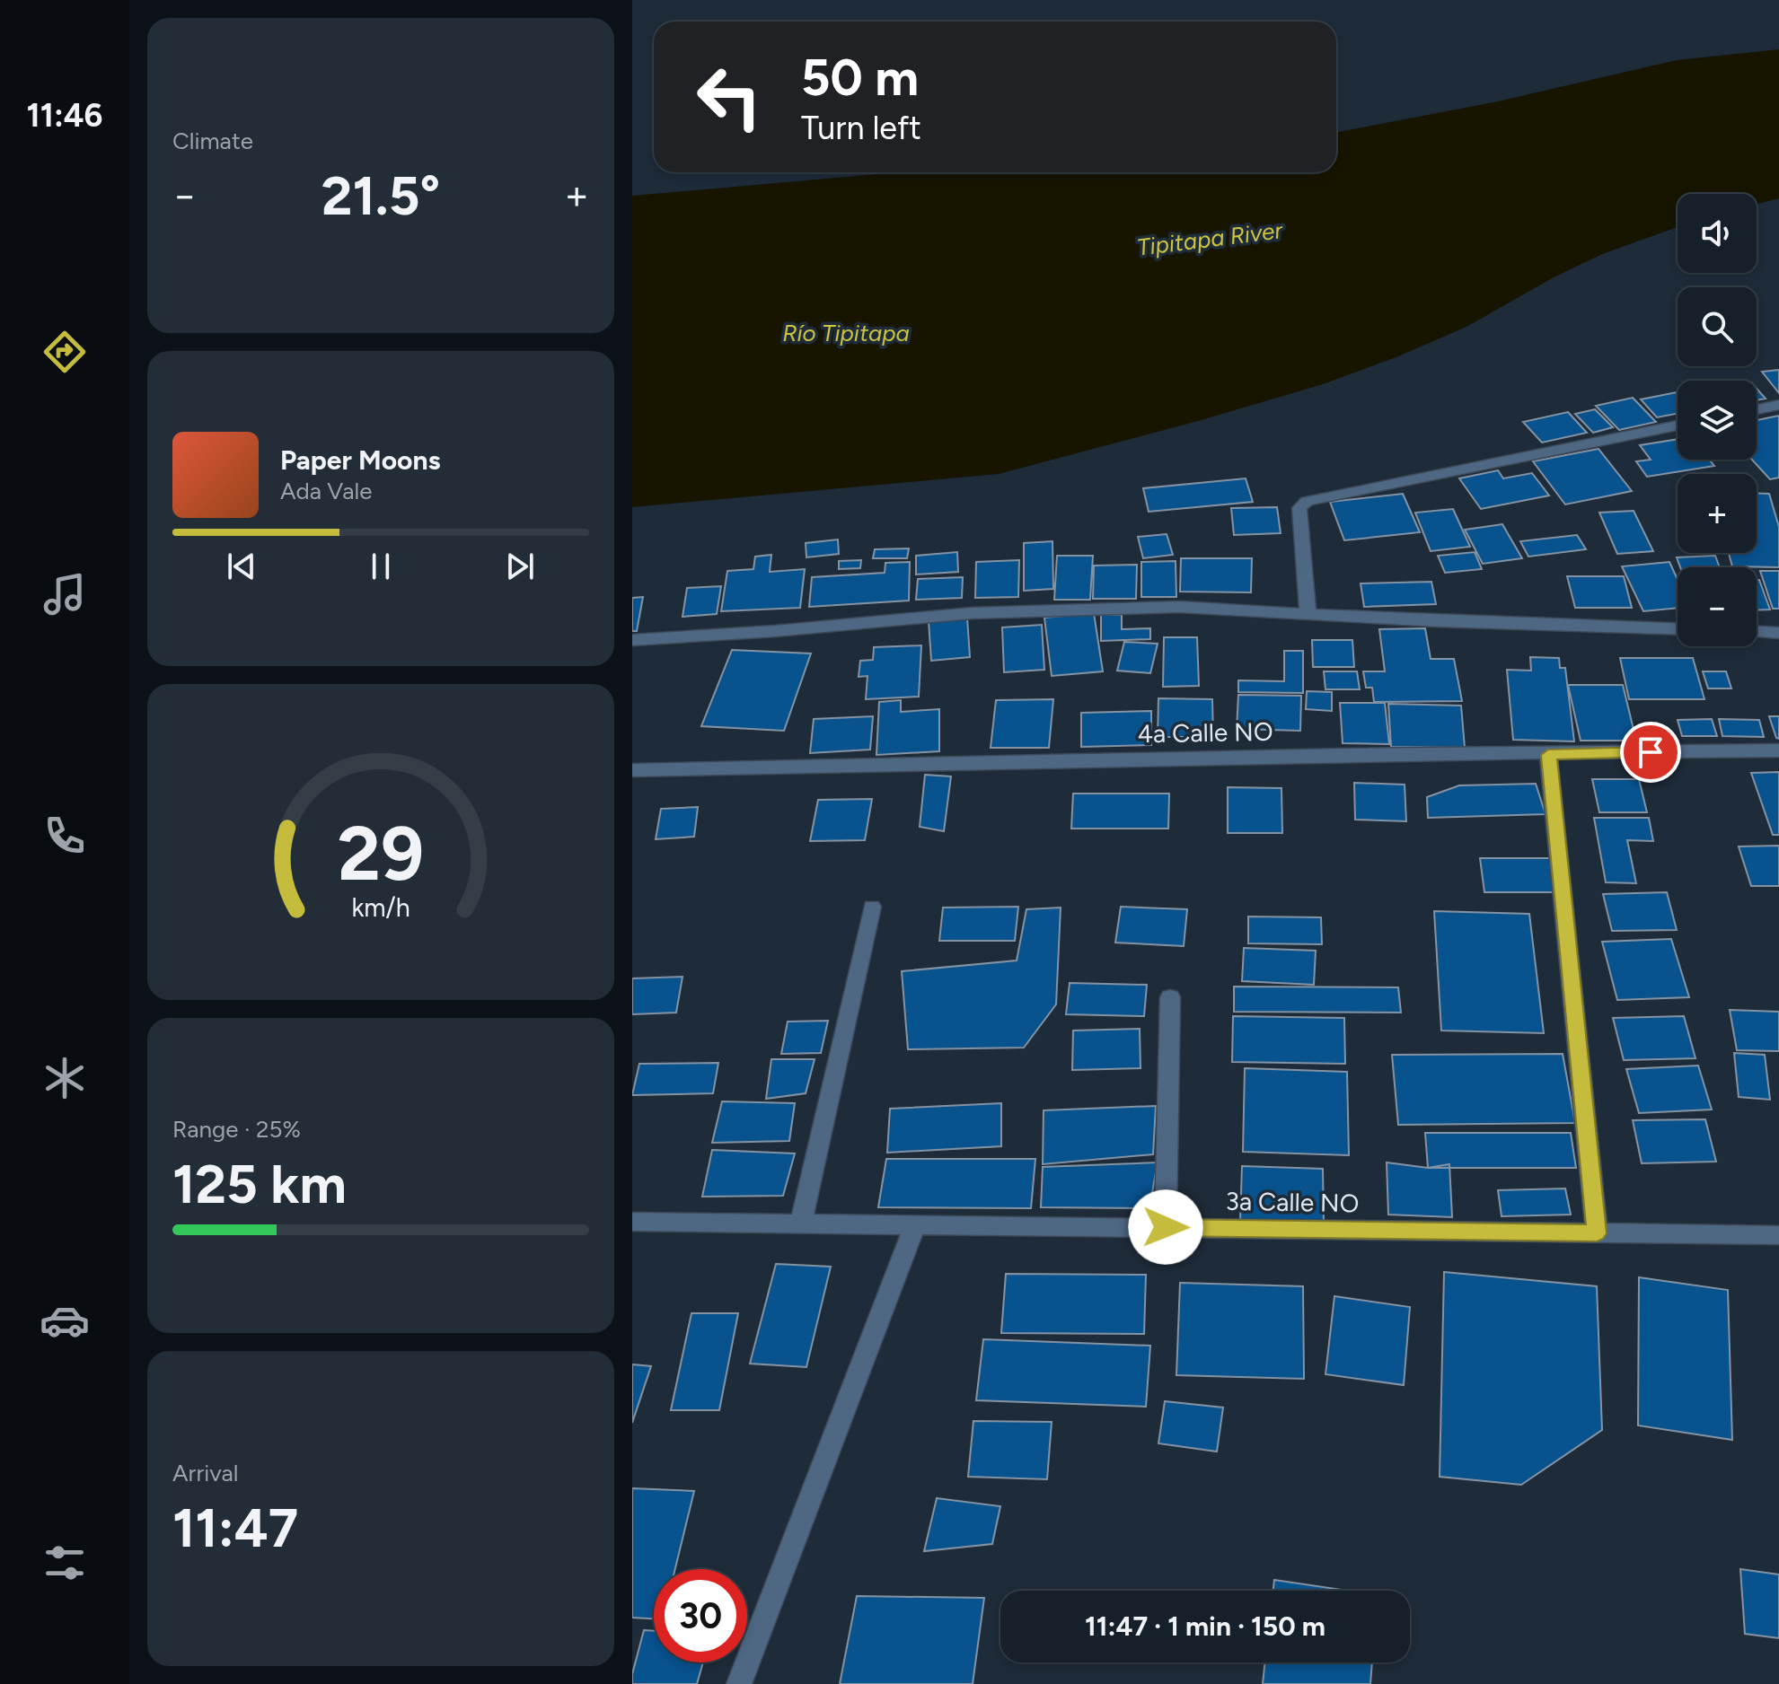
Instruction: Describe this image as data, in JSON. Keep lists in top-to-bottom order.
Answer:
{
  "streets": {
    "street": ["4a Calle NO", "3a Calle NO"]
  },
  "water": ["Tipitapa River", "Río Tipitapa"],
  "page": {
    "tabs": "11:46",
    "tile": [
      "Climate",
      ["Range · 25%", "125 km"],
      ["Arrival", "11:47"]
    ],
    "turn": ["50 m", "Turn left"],
    "heat": ["−", "21.5°", "+"],
    "map_buttons": ["+", "−"],
    "song": ["Paper Moons", "Ada Vale"],
    "limit": "30",
    "trip": "11:47 · 1 min · 150 m",
    "gauge": ["29", "km/h"]
  }
}
